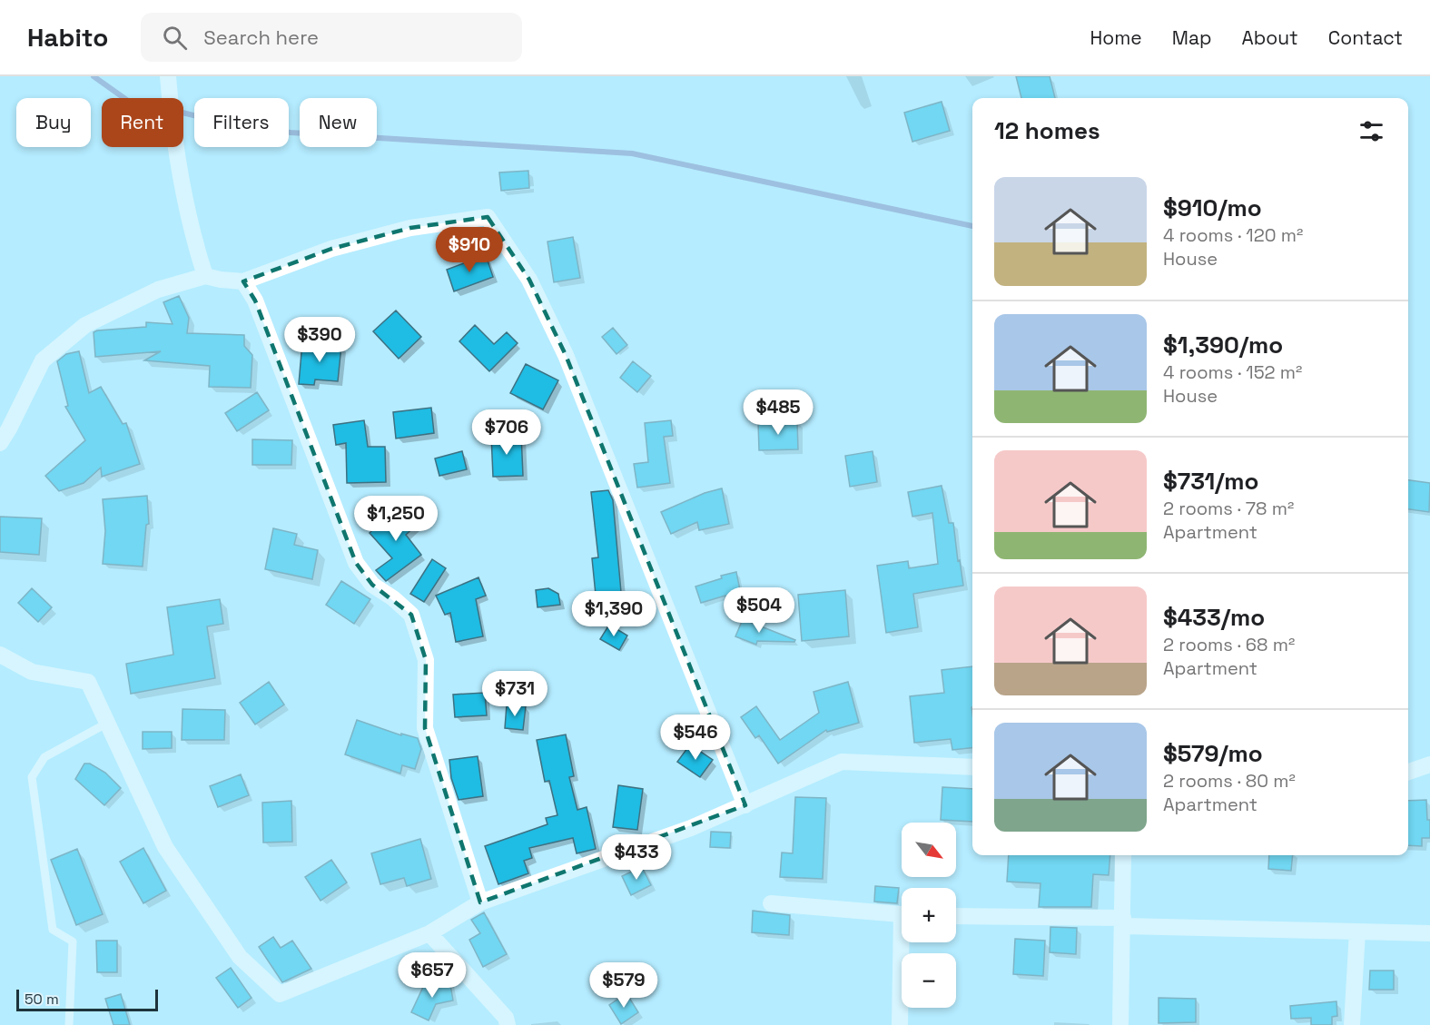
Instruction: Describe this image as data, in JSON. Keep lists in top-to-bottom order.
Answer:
{
  "scale_bar": "50 m",
  "north": "bottom right",
  "page": {
    "header": "Habito",
    "search": "Search here",
    "nav": [
      "Home",
      "Map",
      "About",
      "Contact"
    ],
    "chip": [
      "Buy",
      "Rent",
      "Filters",
      "New"
    ],
    "heading": "12 homes",
    "list": [
      {
        "name": "$910/mo",
        "note": "4 rooms · 120 m² · House"
      },
      {
        "name": "$1,390/mo",
        "note": "4 rooms · 152 m² · House"
      },
      {
        "name": "$731/mo",
        "note": "2 rooms · 78 m² · Apartment"
      },
      {
        "name": "$433/mo",
        "note": "2 rooms · 68 m² · Apartment"
      },
      {
        "name": "$579/mo",
        "note": "2 rooms · 80 m² · Apartment"
      }
    ],
    "price": [
      "$910",
      "$390",
      "$485",
      "$706",
      "$1,250",
      "$504",
      "$1,390",
      "$731",
      "$546",
      "$433",
      "$657",
      "$579"
    ],
    "map_buttons": ["+", "−"],
    "scale": "50 m"
  }
}
